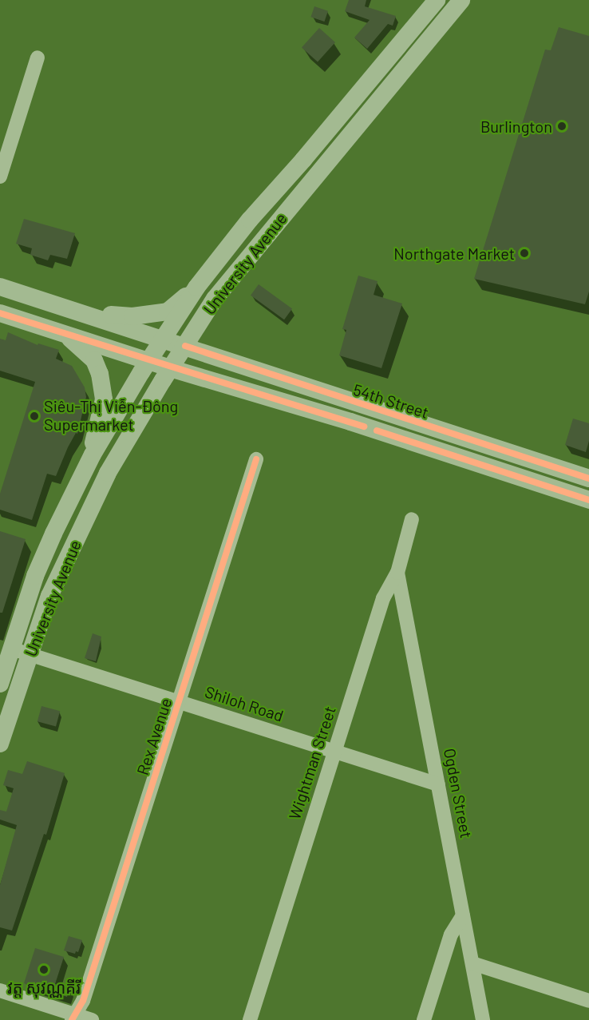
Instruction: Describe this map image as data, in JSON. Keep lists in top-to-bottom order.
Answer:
{
  "streets": {
    "main road": ["University Avenue", "54th Street"],
    "street": [
      "Shiloh Road",
      "Rex Avenue",
      "Wightman Street",
      "Ogden Street"
    ]
  },
  "crossings": [
    ["University Avenue", "54th Street"],
    ["University Avenue", "Shiloh Road"],
    ["Shiloh Road", "Rex Avenue"],
    ["Shiloh Road", "Wightman Street"],
    ["Shiloh Road", "Ogden Street"],
    ["Wightman Street", "Ogden Street"]
  ],
  "places": [
    "Burlington",
    "Northgate Market",
    "Siêu-Thị Viễn-Đông Supermarket",
    "វត្ត សុវណ្ណគីរី"
  ]
}
